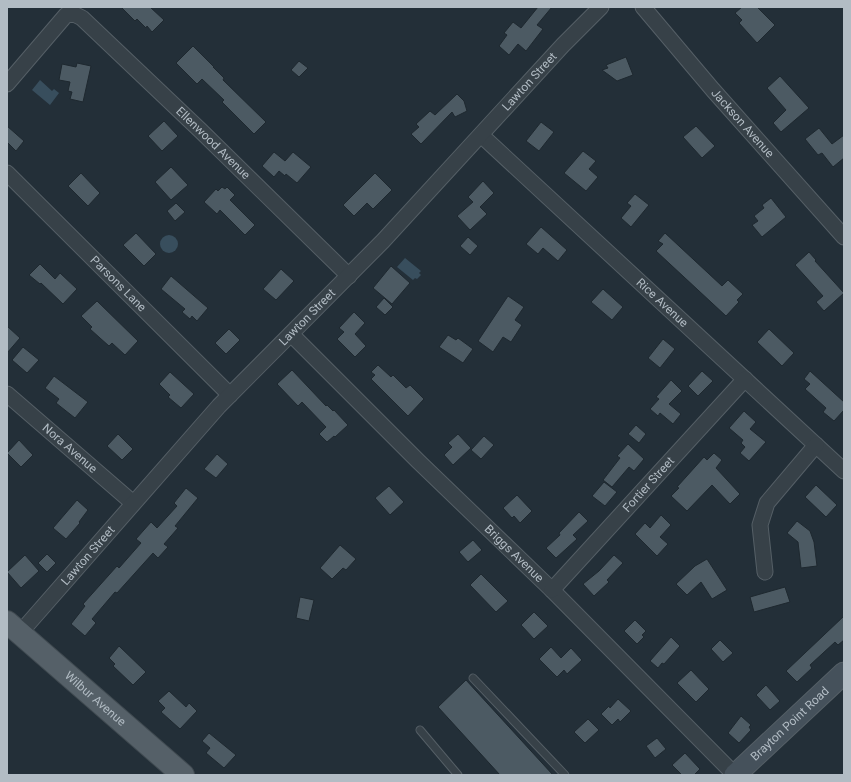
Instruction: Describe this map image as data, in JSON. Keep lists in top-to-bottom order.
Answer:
{
  "streets": {
    "main road": ["Wilbur Avenue"],
    "street": [
      "Lawton Street",
      "Jackson Avenue",
      "Ellenwood Avenue",
      "Parsons Lane",
      "Rice Avenue",
      "Nora Avenue",
      "Fortier Street",
      "Briggs Avenue",
      "Brayton Point Road"
    ]
  },
  "crossings": [
    ["Lawton Street", "Ellenwood Avenue"],
    ["Lawton Street", "Parsons Lane"],
    ["Lawton Street", "Rice Avenue"],
    ["Lawton Street", "Nora Avenue"],
    ["Lawton Street", "Briggs Avenue"],
    ["Lawton Street", "Wilbur Avenue"],
    ["Rice Avenue", "Fortier Street"],
    ["Fortier Street", "Briggs Avenue"],
    ["Briggs Avenue", "Brayton Point Road"]
  ]
}
